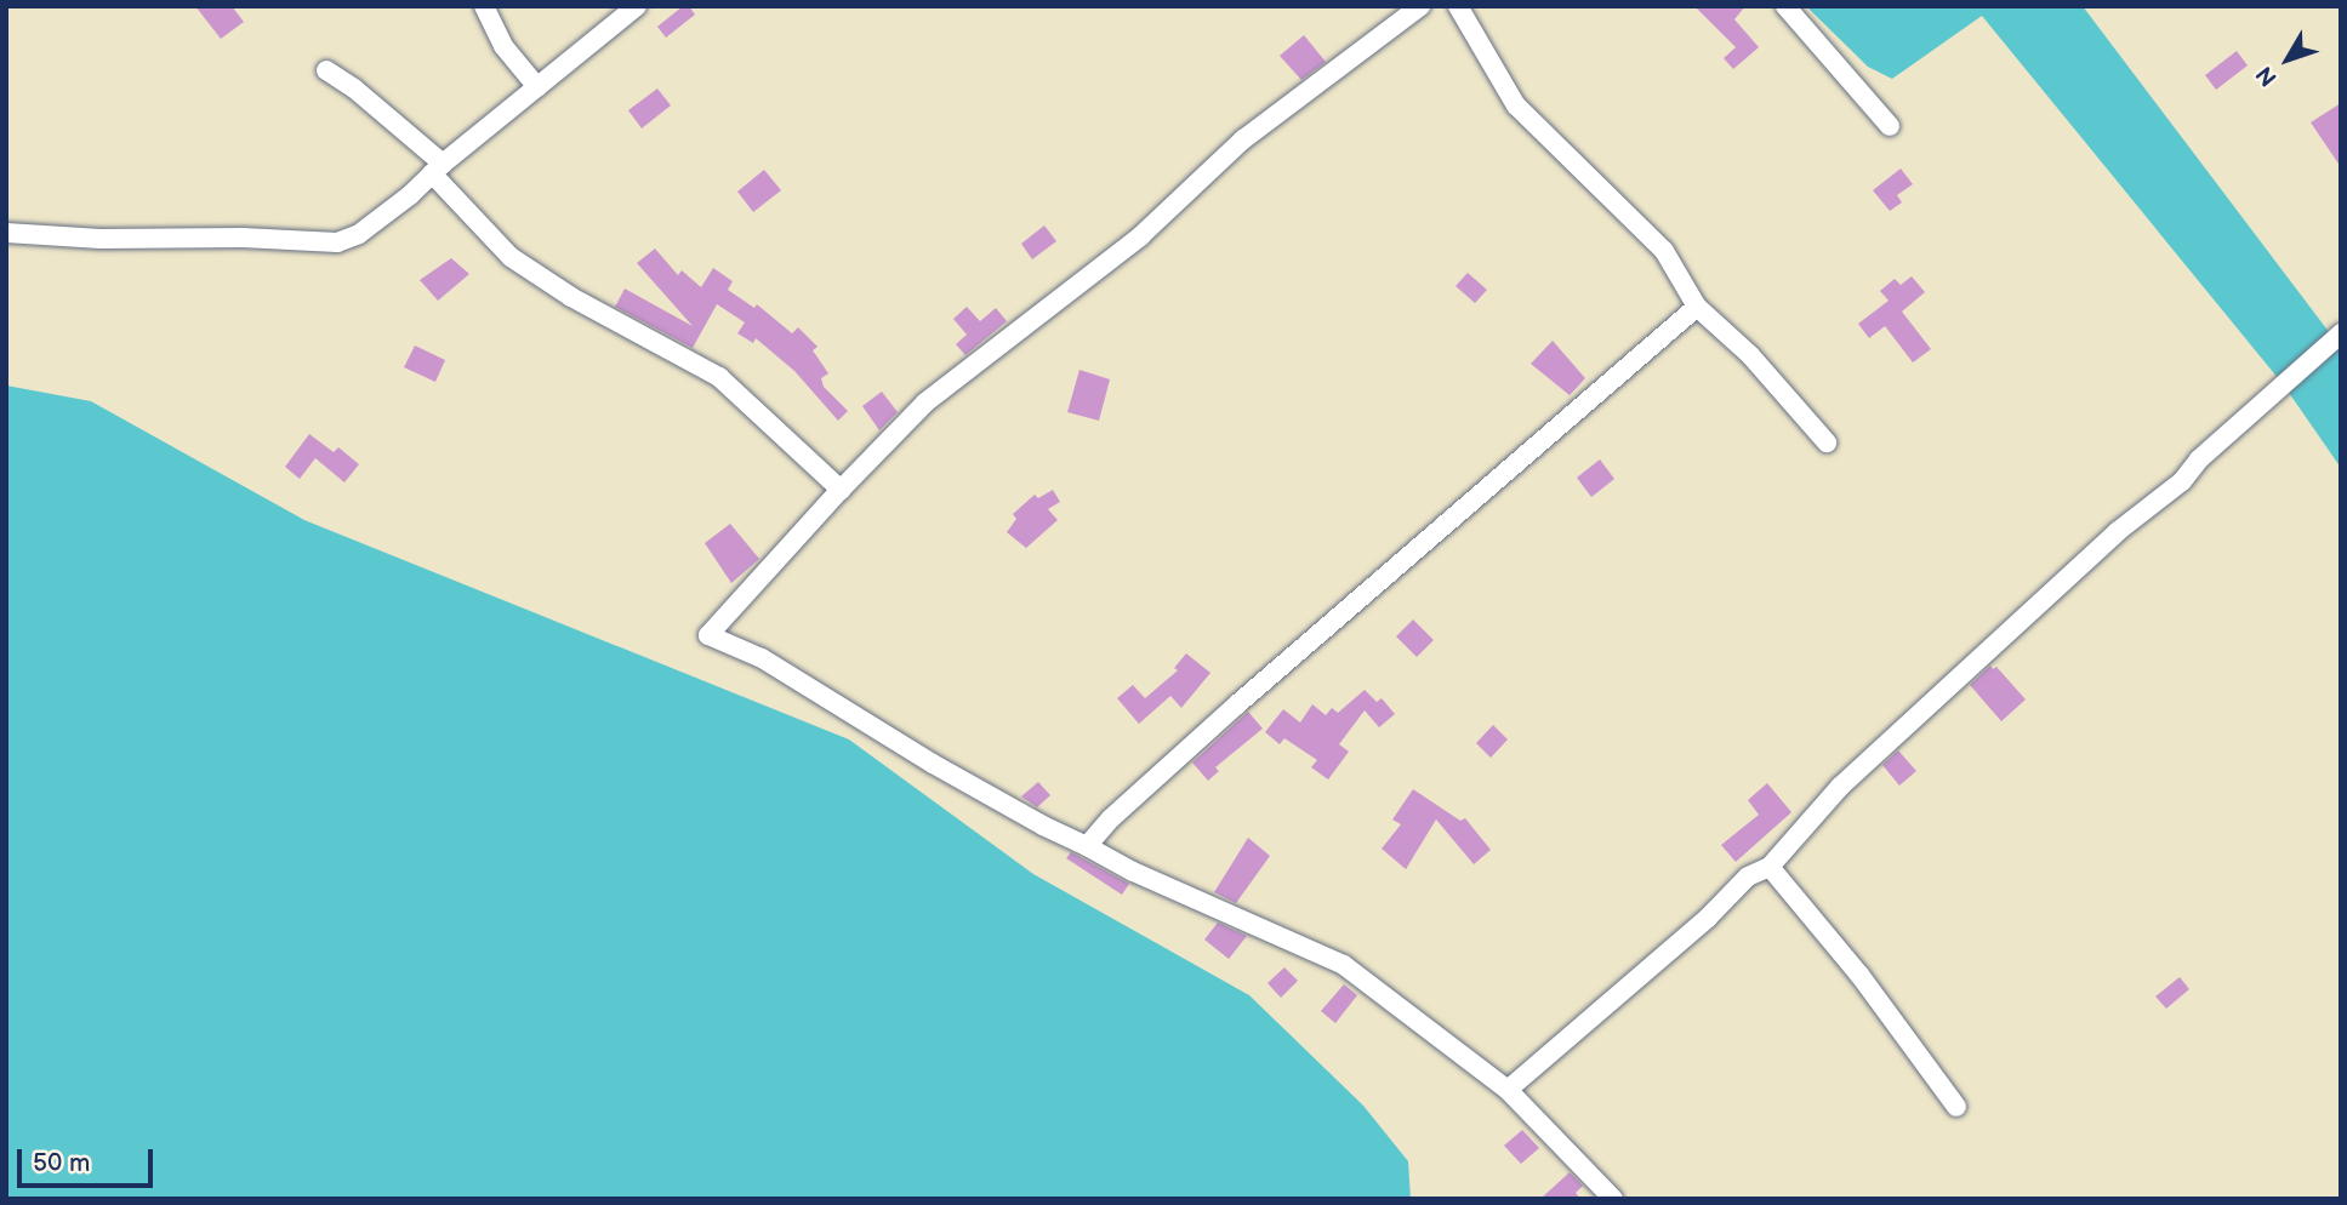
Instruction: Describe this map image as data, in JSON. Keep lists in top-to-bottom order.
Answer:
{
  "scale_bar": "50 m",
  "north": "bottom left"
}
